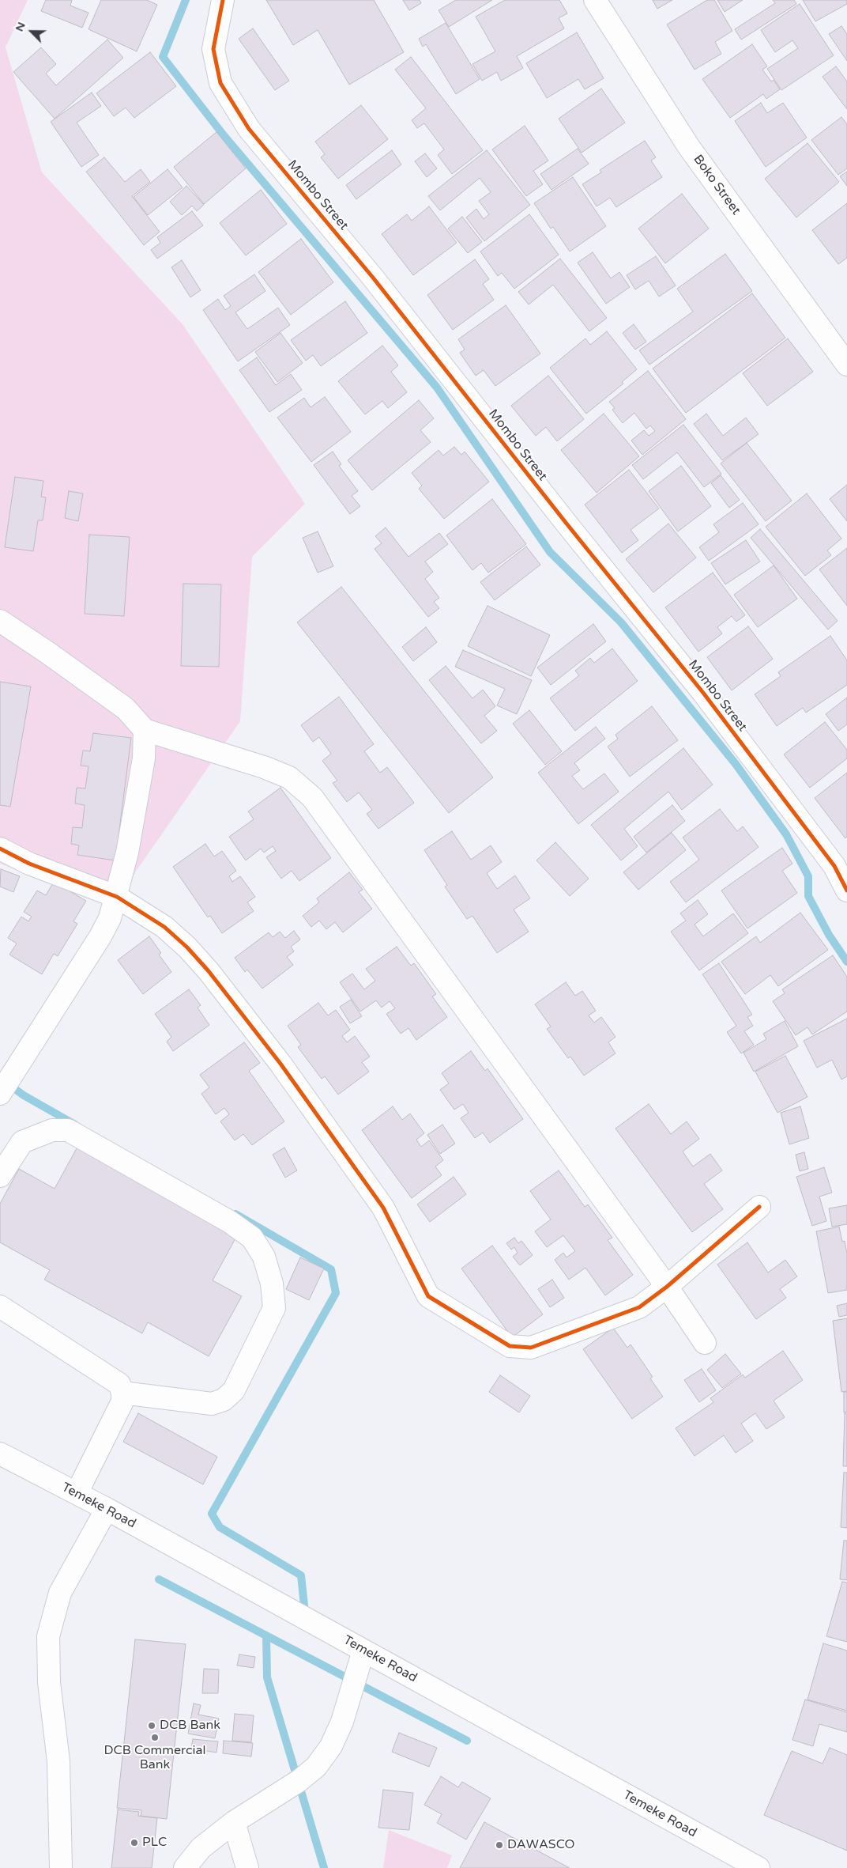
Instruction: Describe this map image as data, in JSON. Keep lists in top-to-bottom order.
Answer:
{
  "streets": {
    "street": ["Boko Street", "Mombo Street", "Temeke Road"]
  },
  "places": [
    "DCB Bank",
    "DCB Commercial Bank",
    "PLC",
    "DAWASCO"
  ],
  "north": "top left"
}
